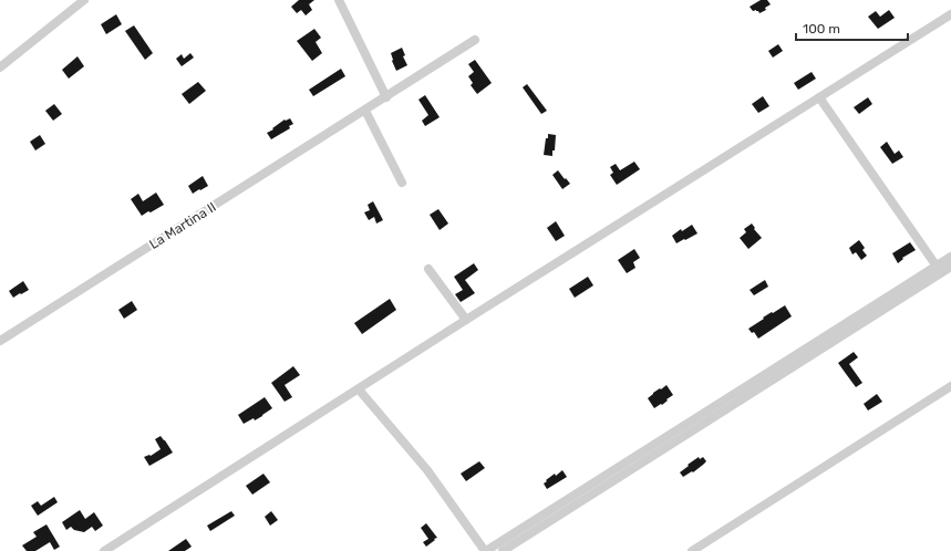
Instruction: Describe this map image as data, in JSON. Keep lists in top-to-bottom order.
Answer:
{
  "streets": {
    "street": ["La Martina II"]
  },
  "scale_bar": "100 m"
}
